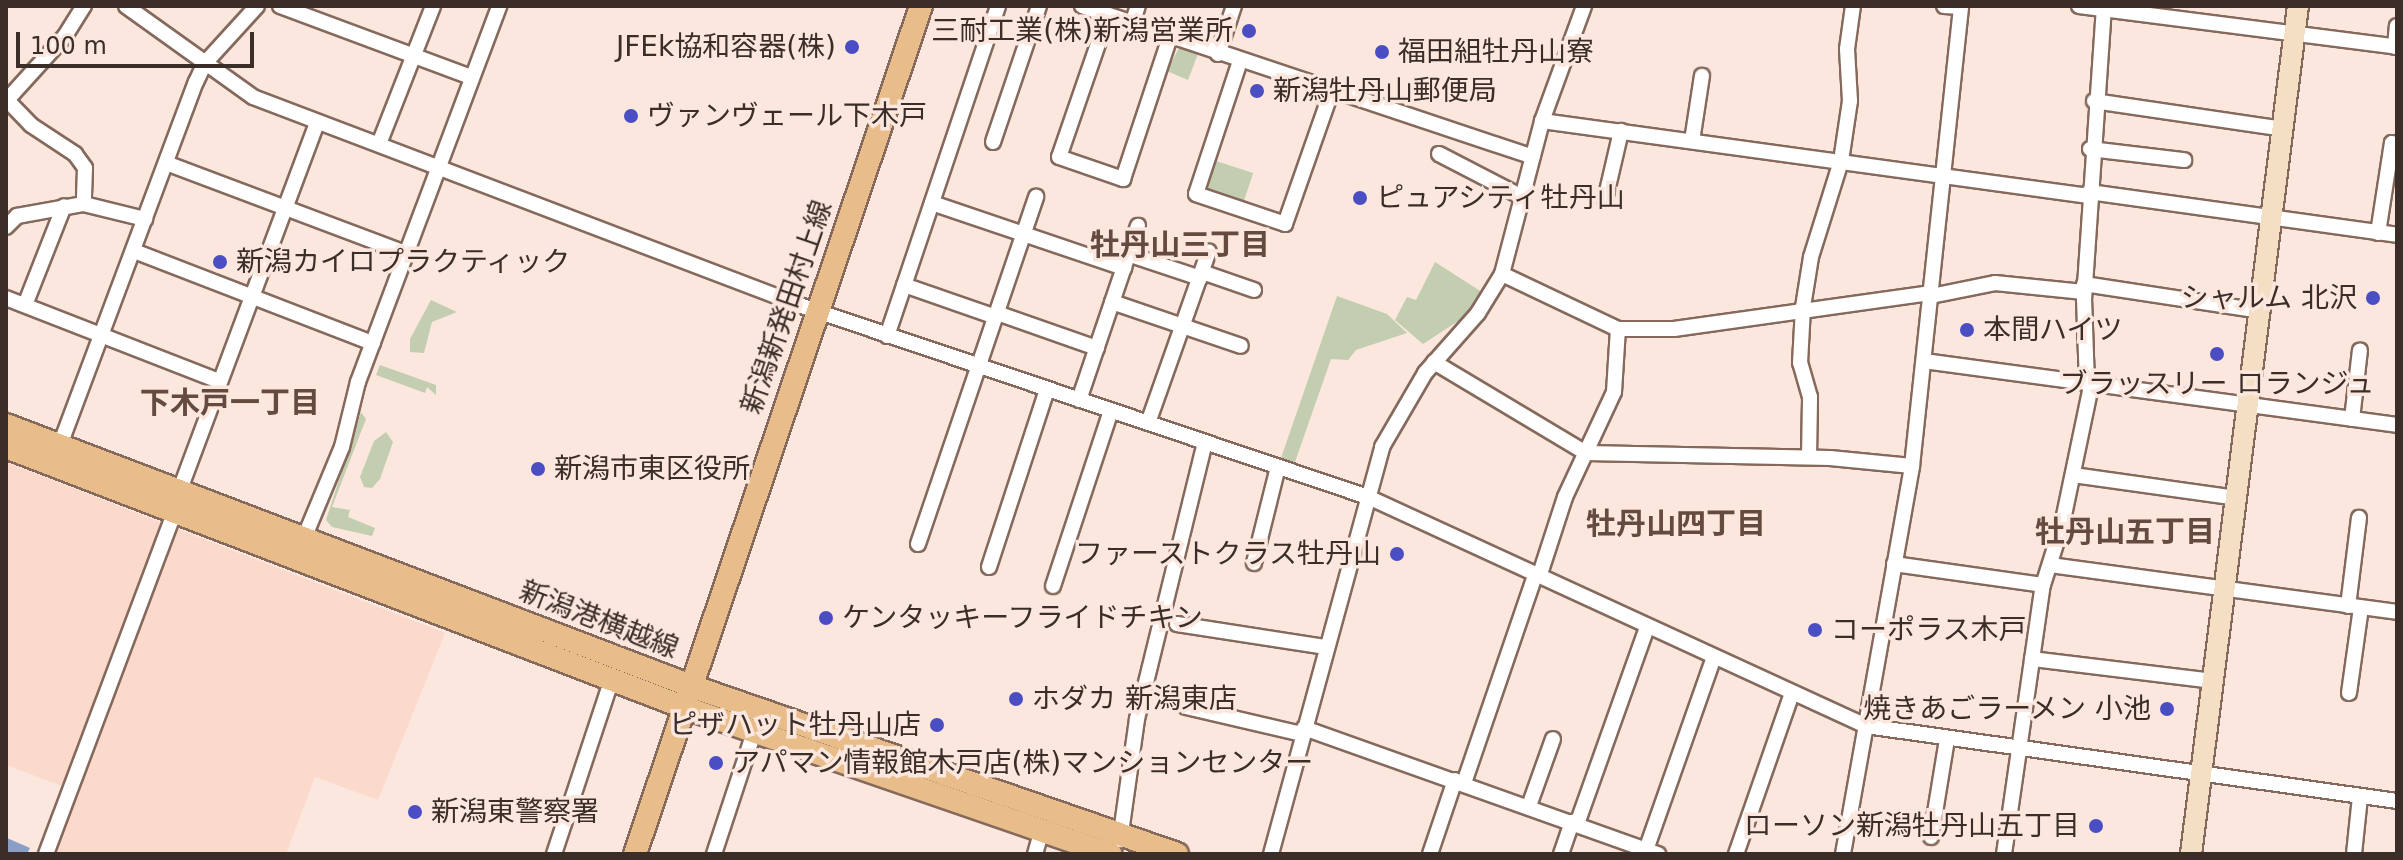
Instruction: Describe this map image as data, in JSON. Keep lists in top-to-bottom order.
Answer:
{
  "streets": {
    "main road": ["新潟新発田村上線", "新潟港横越線"]
  },
  "crossings": [
    ["新潟新発田村上線", "新潟港横越線"]
  ],
  "districts": [
    "牡丹山三丁目",
    "下木戸一丁目",
    "牡丹山四丁目",
    "牡丹山五丁目"
  ],
  "places": [
    "三耐工業(株)新潟営業所",
    "JFEk協和容器(株)",
    "福田組牡丹山寮",
    "新潟牡丹山郵便局",
    "ヴァンヴェール下木戸",
    "ピュアシティ牡丹山",
    "新潟カイロプラクティック",
    "シャルム 北沢",
    "本間ハイツ",
    "ブラッスリー ロランジュ",
    "新潟市東区役所",
    "ファーストクラス牡丹山",
    "ケンタッキーフライドチキン",
    "コーポラス木戸",
    "ホダカ 新潟東店",
    "焼きあごラーメン 小池",
    "ピザハット牡丹山店",
    "アパマン情報館木戸店(株)マンションセンター",
    "新潟東警察署",
    "ローソン新潟牡丹山五丁目"
  ],
  "scale_bar": "100 m"
}
